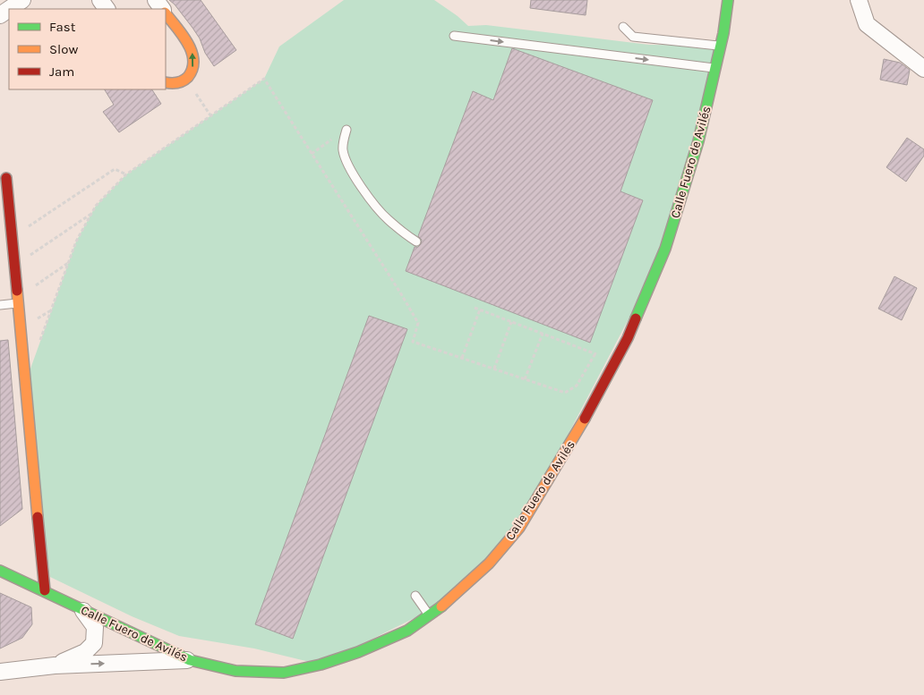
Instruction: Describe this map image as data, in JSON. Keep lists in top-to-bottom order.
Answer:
{
  "streets": {
    "street": ["Calle Fuero de Avilés"]
  },
  "legend": ["Fast", "Slow", "Jam"]
}
